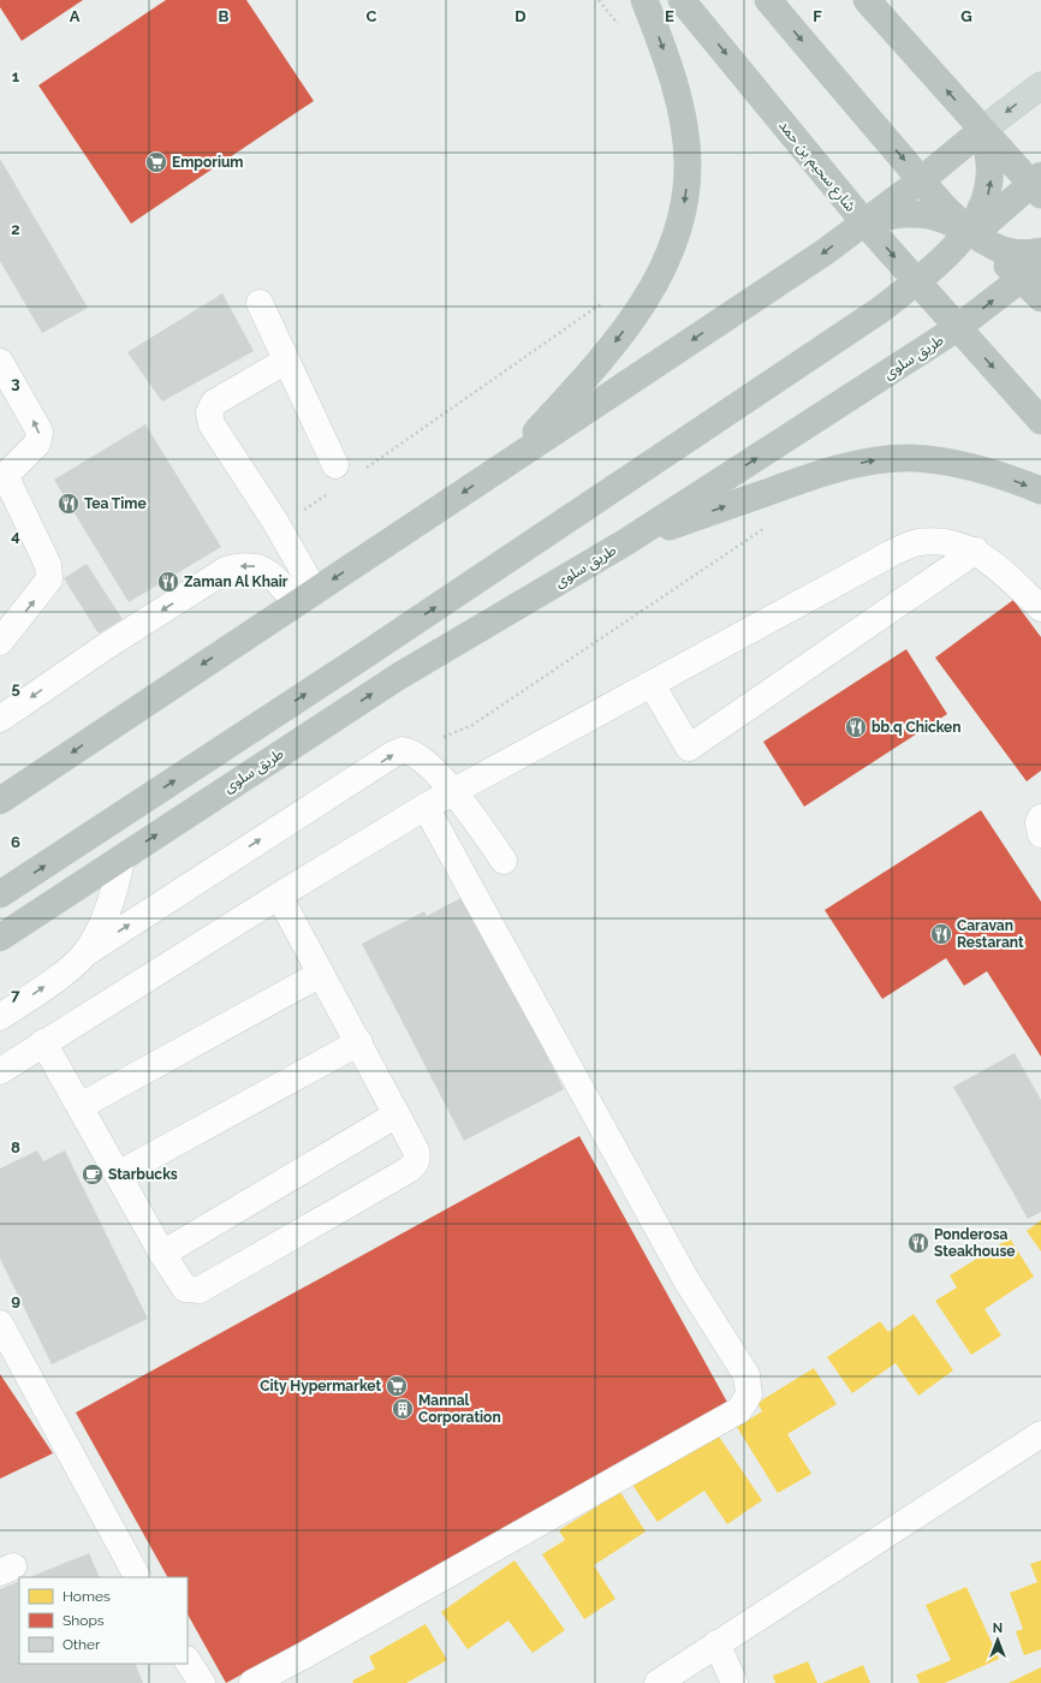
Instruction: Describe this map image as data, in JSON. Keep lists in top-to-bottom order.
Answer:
{
  "streets": {
    "highway": ["شارع سحيم بن حمد", "طريق سلوى"]
  },
  "crossings": [
    ["شارع سحيم بن حمد", "طريق سلوى"]
  ],
  "places": {
    "supermarket": ["Emporium", "City Hypermarket"],
    "restaurant": [
      "Tea Time",
      "Zaman Al Khair",
      "bb.q Chicken",
      "Caravan Restarant",
      "Ponderosa Steakhouse"
    ],
    "cafe": ["Starbucks"],
    "building": ["Mannal Corporation"]
  },
  "legend": ["Homes", "Shops", "Other"],
  "north": "top",
  "grid": {
    "columns": [
      "A",
      "B",
      "C",
      "D",
      "E",
      "F",
      "G"
    ],
    "rows": [
      "1",
      "2",
      "3",
      "4",
      "5",
      "6",
      "7",
      "8",
      "9"
    ]
  }
}
